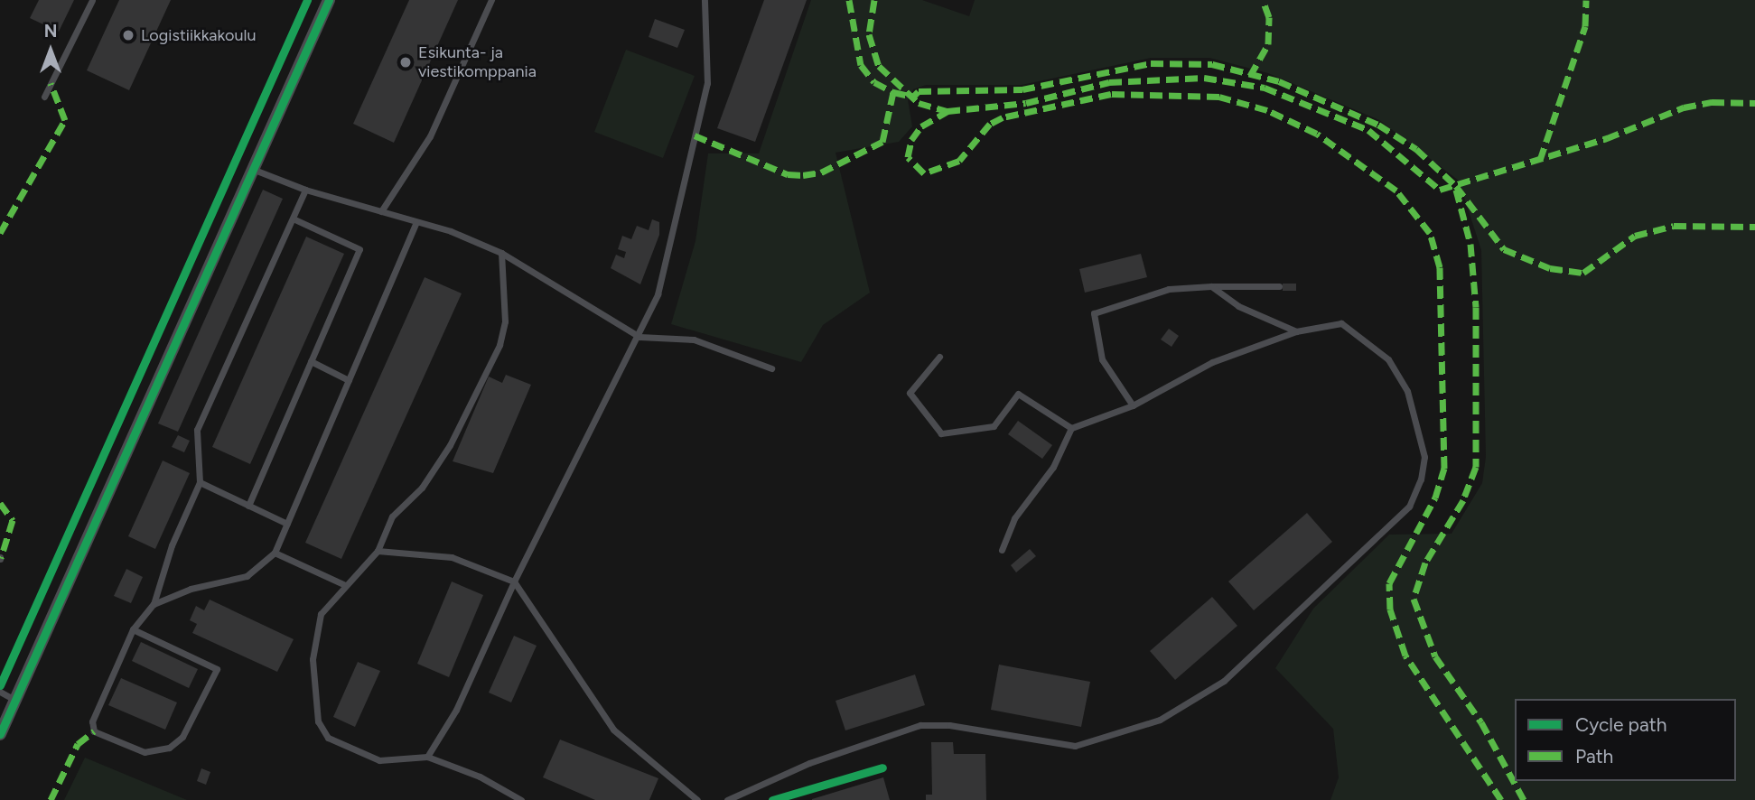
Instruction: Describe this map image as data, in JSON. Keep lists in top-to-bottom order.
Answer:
{
  "places": ["Logistiikkakoulu", "Esikunta- ja viestikomppania"],
  "legend": ["Cycle path", "Path"],
  "north": "top"
}
